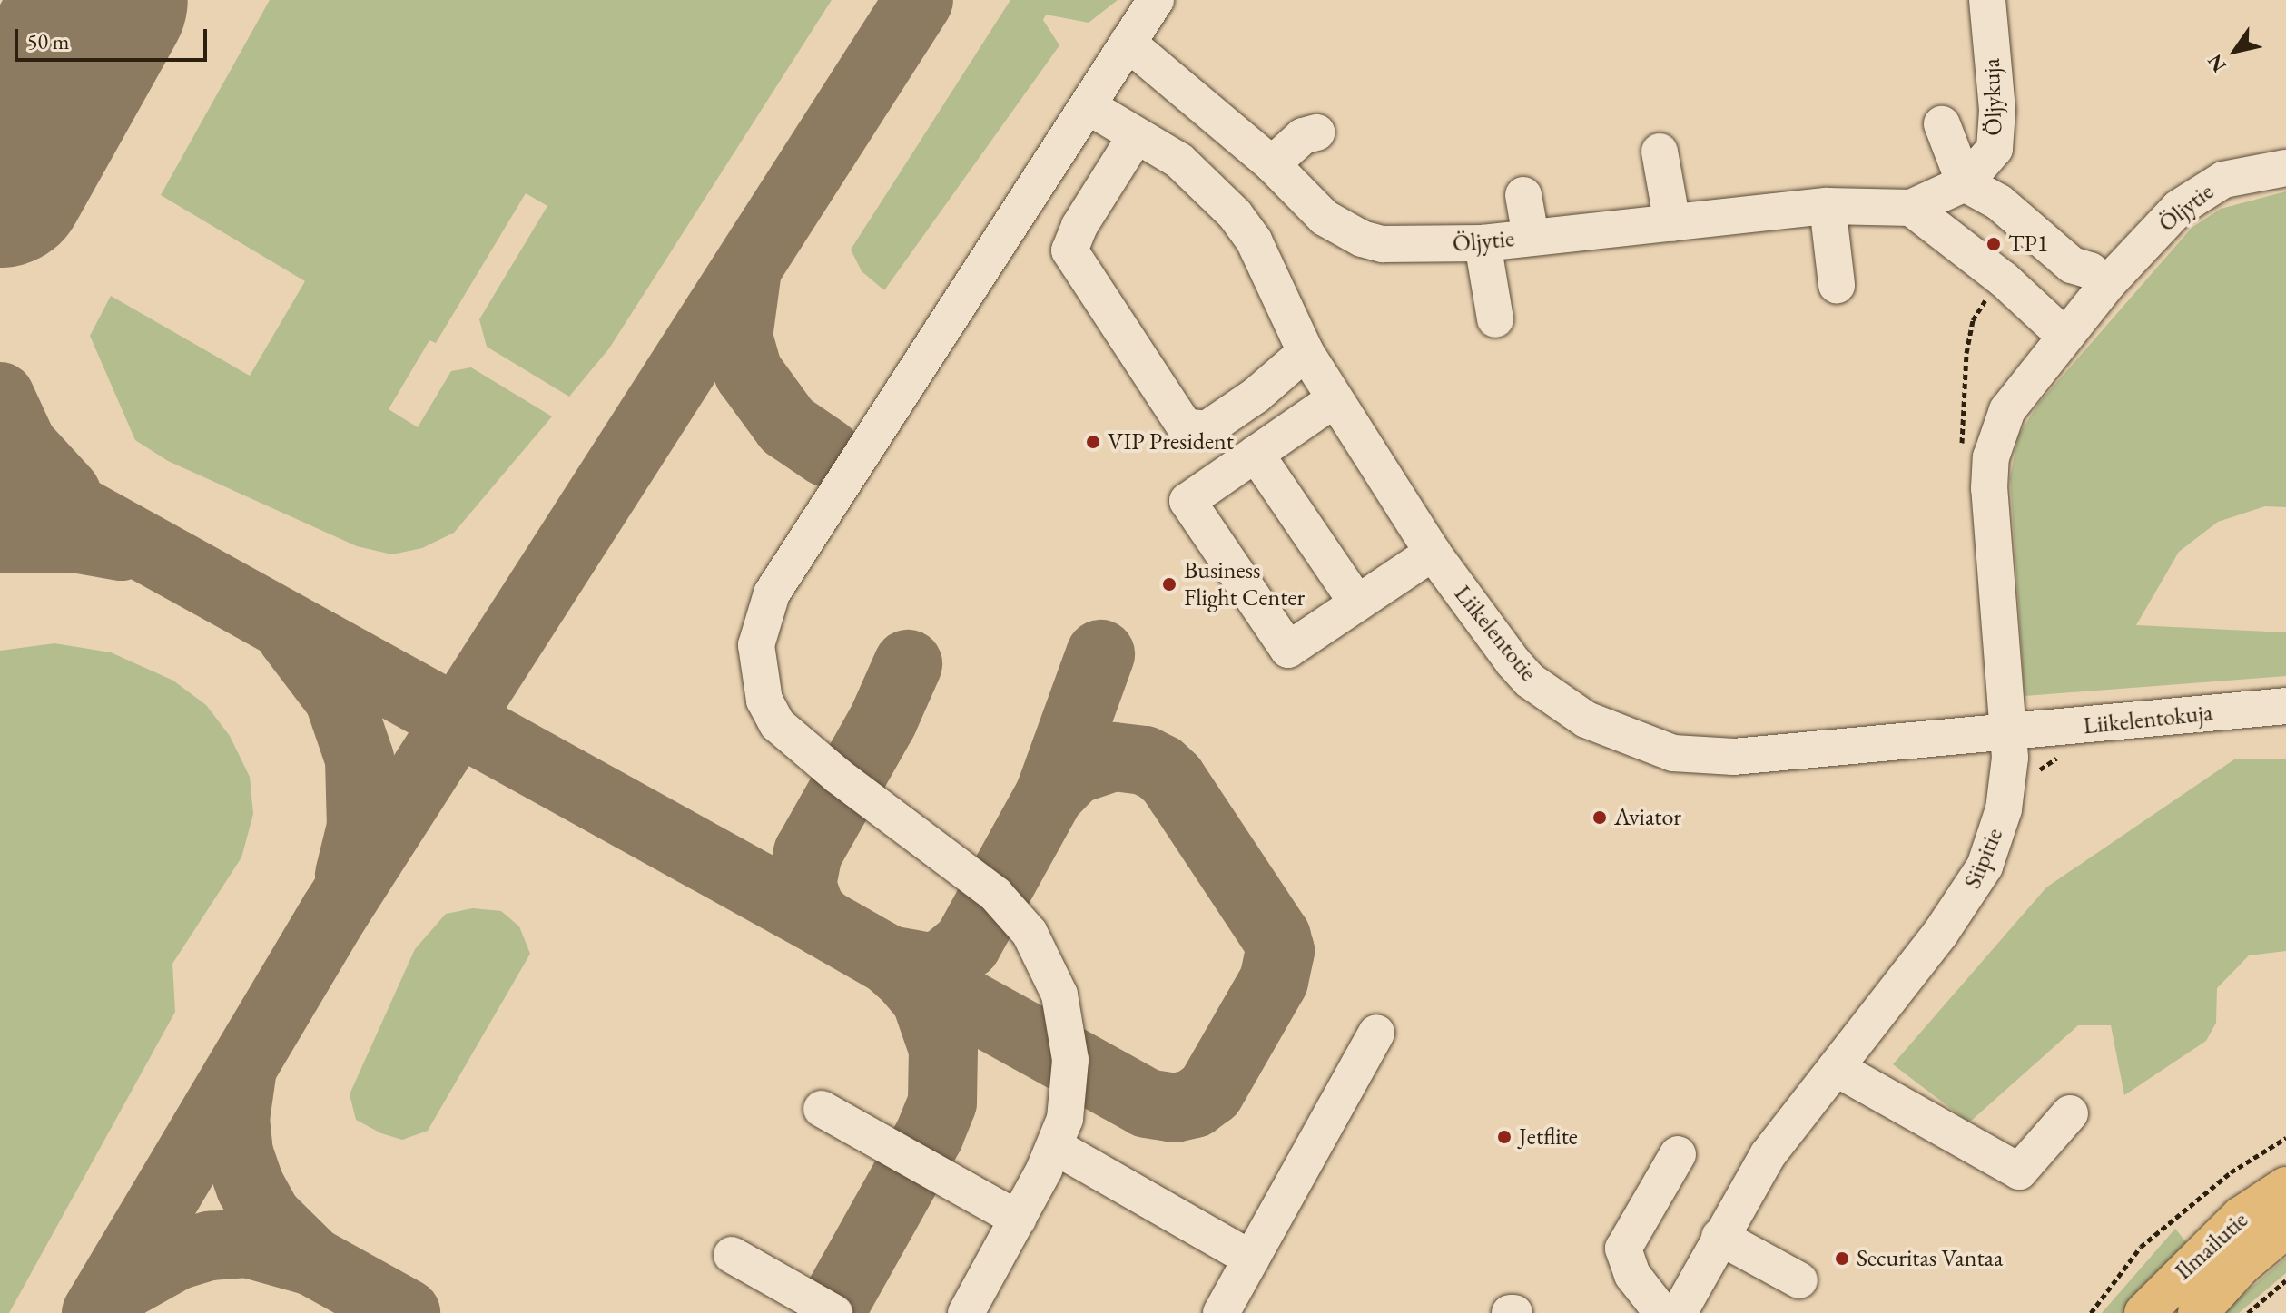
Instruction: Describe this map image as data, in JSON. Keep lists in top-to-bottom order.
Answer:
{
  "streets": {
    "main road": ["Ilmailutie"],
    "street": [
      "Öljykuja",
      "Öljytie",
      "Liikelentotie",
      "Liikelentokuja",
      "Siipitie"
    ]
  },
  "crossings": [
    ["Öljykuja", "Öljytie"],
    ["Öljytie", "Siipitie"],
    ["Liikelentotie", "Liikelentokuja"],
    ["Liikelentotie", "Siipitie"],
    ["Liikelentokuja", "Siipitie"]
  ],
  "places": [
    "TP1",
    "VIP President",
    "Business Flight Center",
    "Aviator",
    "Jetflite",
    "Securitas Vantaa"
  ],
  "scale_bar": "50 m",
  "north": "bottom left"
}
